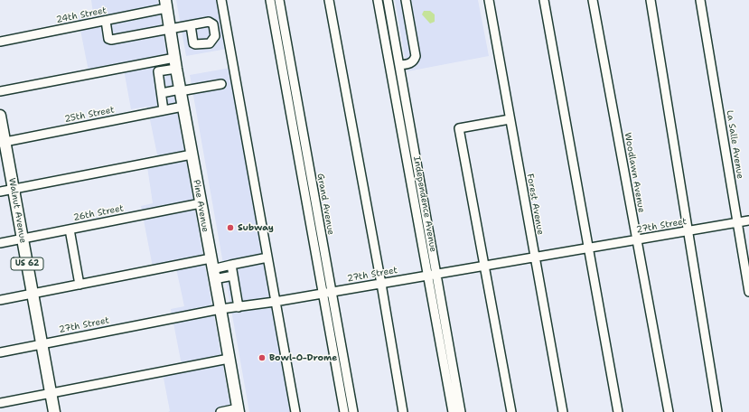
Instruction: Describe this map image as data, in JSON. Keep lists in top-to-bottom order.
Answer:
{
  "streets": {
    "main road": ["Pine Avenue", "Walnut Avenue", "US 62"],
    "street": [
      "24th Street",
      "25th Street",
      "La Salle Avenue",
      "Woodlawn Avenue",
      "Grand Avenue",
      "Independence Avenue",
      "Forest Avenue",
      "26th Street",
      "27th Street"
    ]
  },
  "crossings": [
    ["24th Street", "Pine Avenue"],
    ["25th Street", "Pine Avenue"],
    ["25th Street", "Walnut Avenue"],
    ["La Salle Avenue", "27th Street"],
    ["Woodlawn Avenue", "27th Street"],
    ["Grand Avenue", "27th Street"],
    ["Independence Avenue", "27th Street"],
    ["Forest Avenue", "27th Street"],
    ["Pine Avenue", "26th Street"],
    ["Pine Avenue", "27th Street"],
    ["Walnut Avenue", "26th Street"],
    ["Walnut Avenue", "27th Street"]
  ],
  "places": ["Subway", "Bowl-O-Drome"]
}
